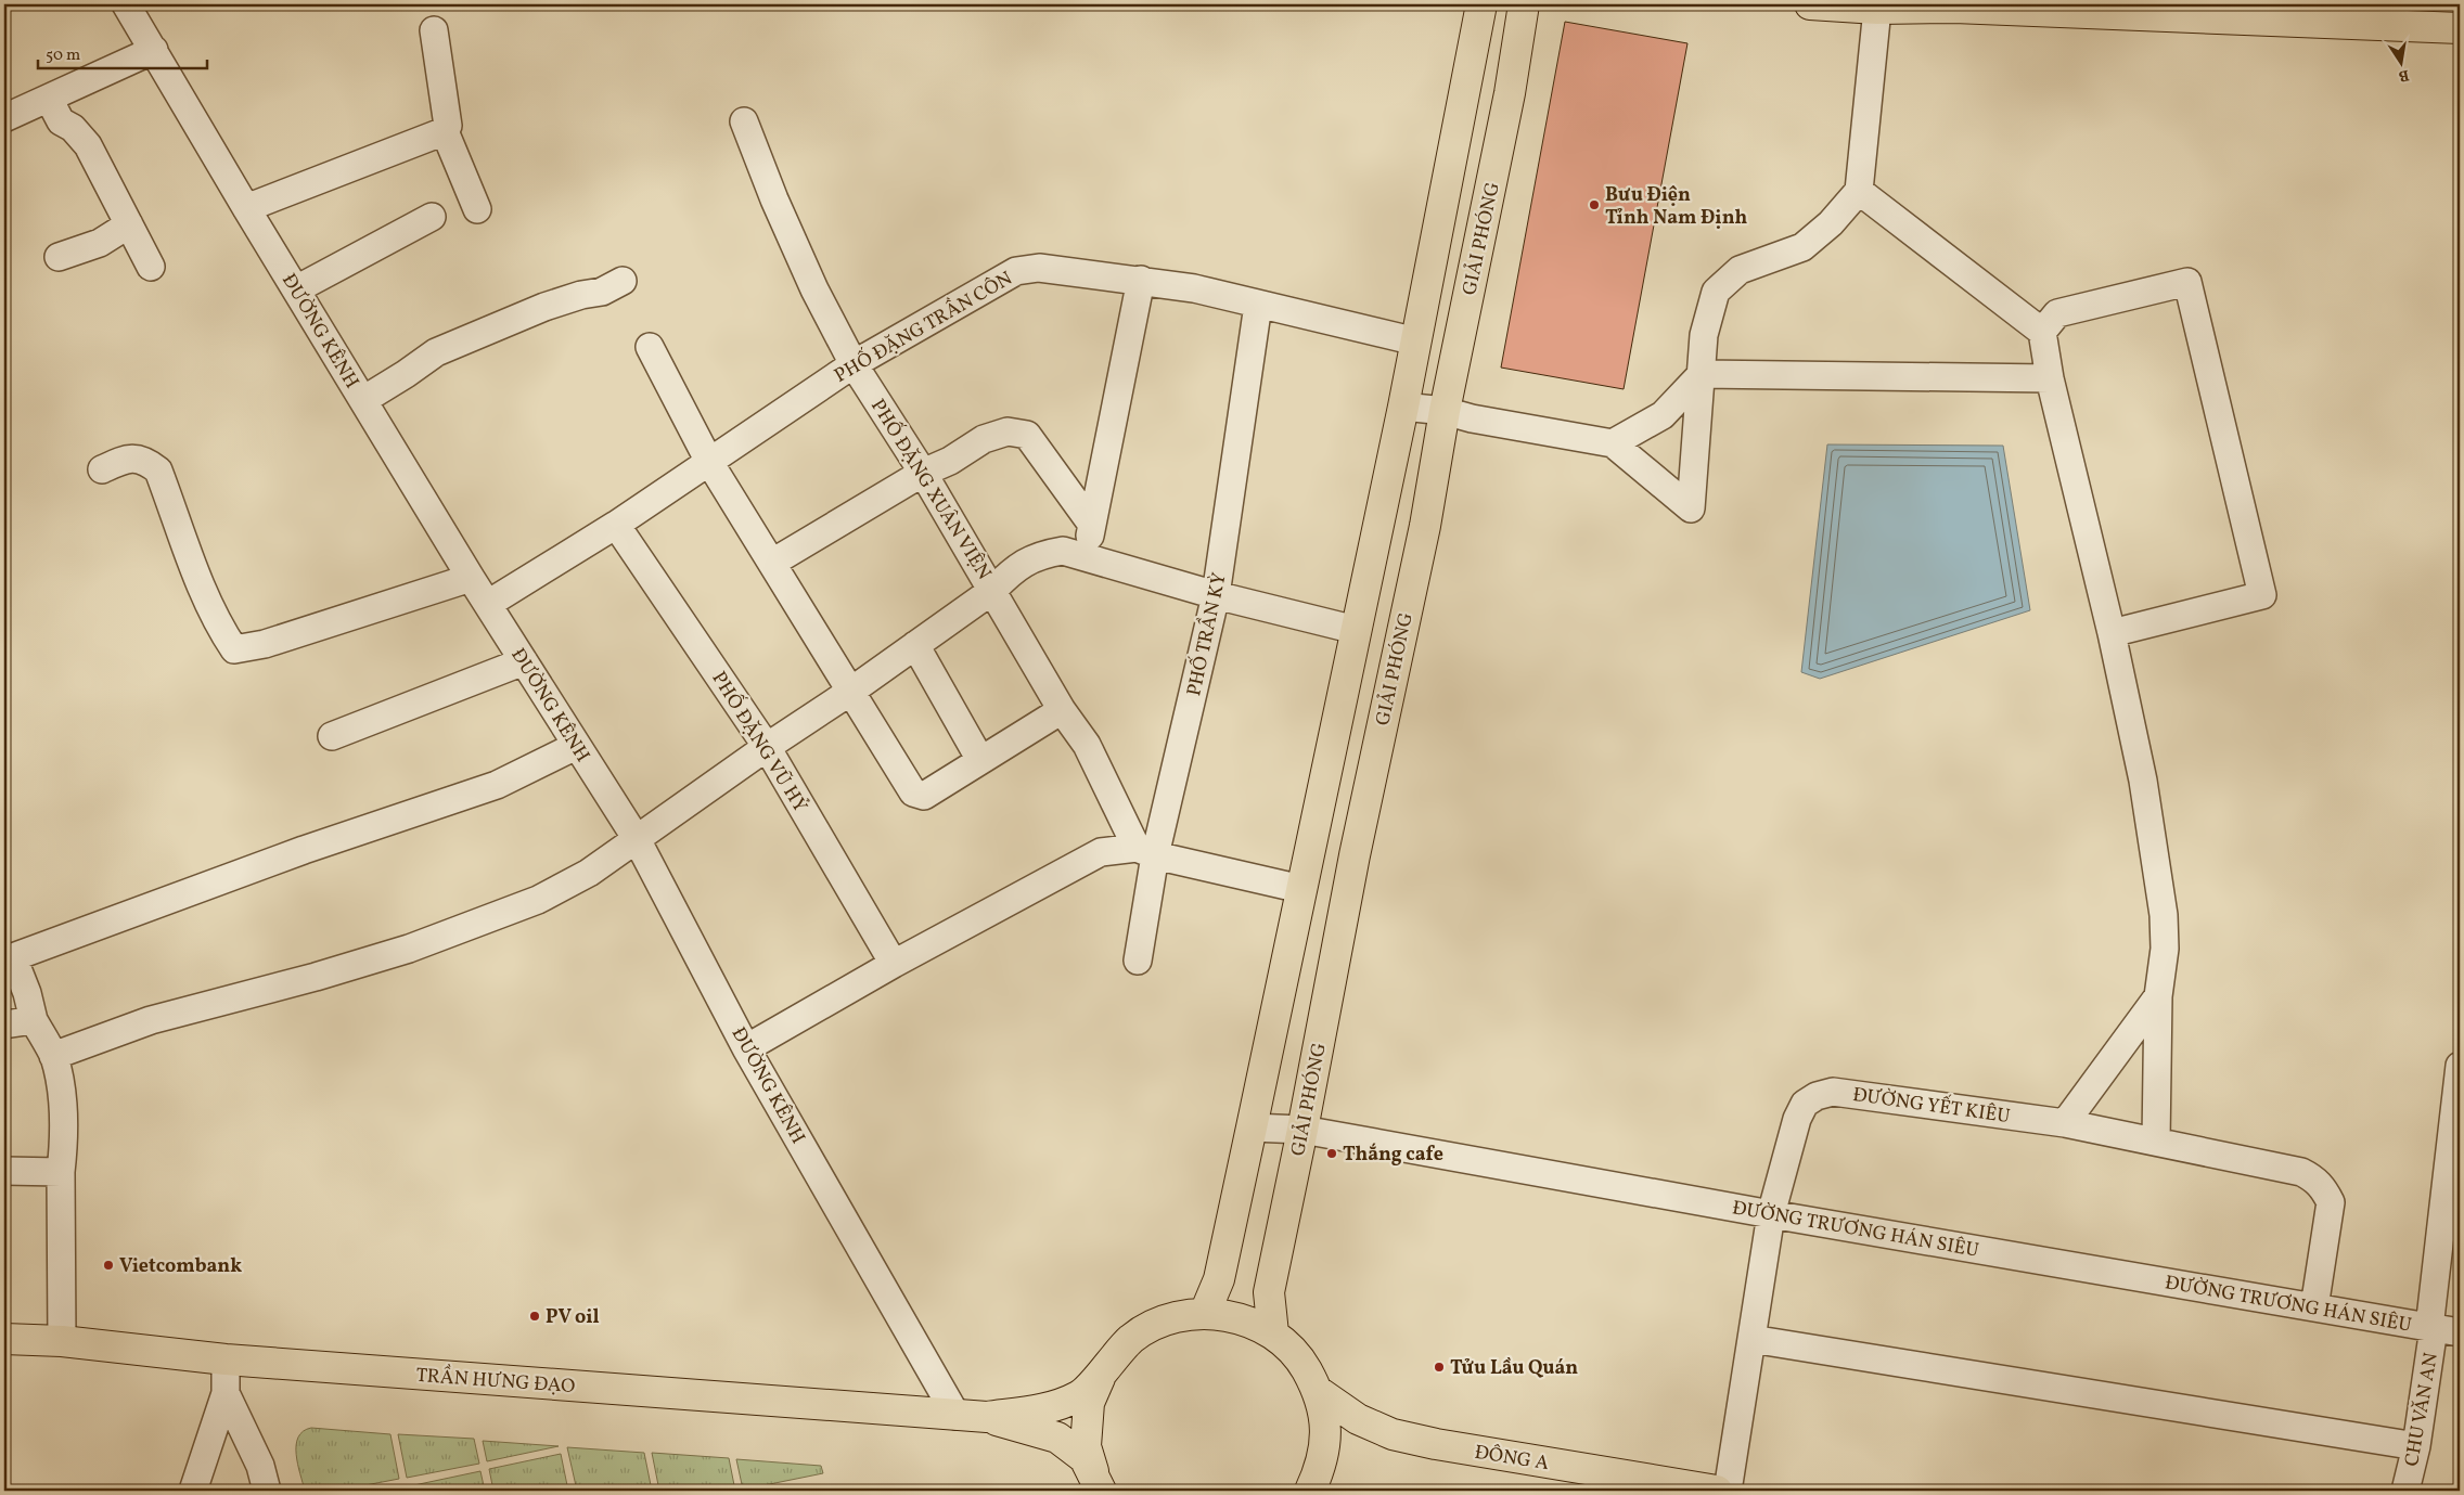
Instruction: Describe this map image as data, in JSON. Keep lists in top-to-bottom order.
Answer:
{
  "streets": {
    "main road": ["GIẢI PHÓNG", "TRẦN HƯNG ĐẠO", "ĐÔNG A"],
    "street": [
      "PHỐ ĐẶNG TRẦN CÔN",
      "ĐƯỜNG KÊNH",
      "PHỐ ĐẶNG XUÂN VIỆN",
      "PHỐ TRẦN KỲ",
      "PHỐ ĐẶNG VŨ HỶ",
      "ĐƯỜNG YẾT KIÊU",
      "ĐƯỜNG TRƯƠNG HÁN SIÊU",
      "CHU VĂN AN"
    ]
  },
  "crossings": [
    ["GIẢI PHÓNG", "ĐƯỜNG TRƯƠNG HÁN SIÊU"],
    ["PHỐ ĐẶNG TRẦN CÔN", "ĐƯỜNG KÊNH"],
    ["PHỐ ĐẶNG TRẦN CÔN", "PHỐ ĐẶNG XUÂN VIỆN"],
    ["PHỐ ĐẶNG TRẦN CÔN", "PHỐ TRẦN KỲ"],
    ["PHỐ ĐẶNG TRẦN CÔN", "PHỐ ĐẶNG VŨ HỶ"],
    ["ĐƯỜNG KÊNH", "TRẦN HƯNG ĐẠO"],
    ["PHỐ ĐẶNG XUÂN VIỆN", "PHỐ TRẦN KỲ"],
    ["ĐƯỜNG YẾT KIÊU", "ĐƯỜNG TRƯƠNG HÁN SIÊU"],
    ["ĐƯỜNG TRƯƠNG HÁN SIÊU", "CHU VĂN AN"]
  ],
  "places": [
    "Bưu Điện Tỉnh Nam Định",
    "Thắng cafe",
    "Vietcombank",
    "PV oil",
    "Tửu Lầu Quán"
  ],
  "scale_bar": "50 m",
  "north": "bottom"
}
